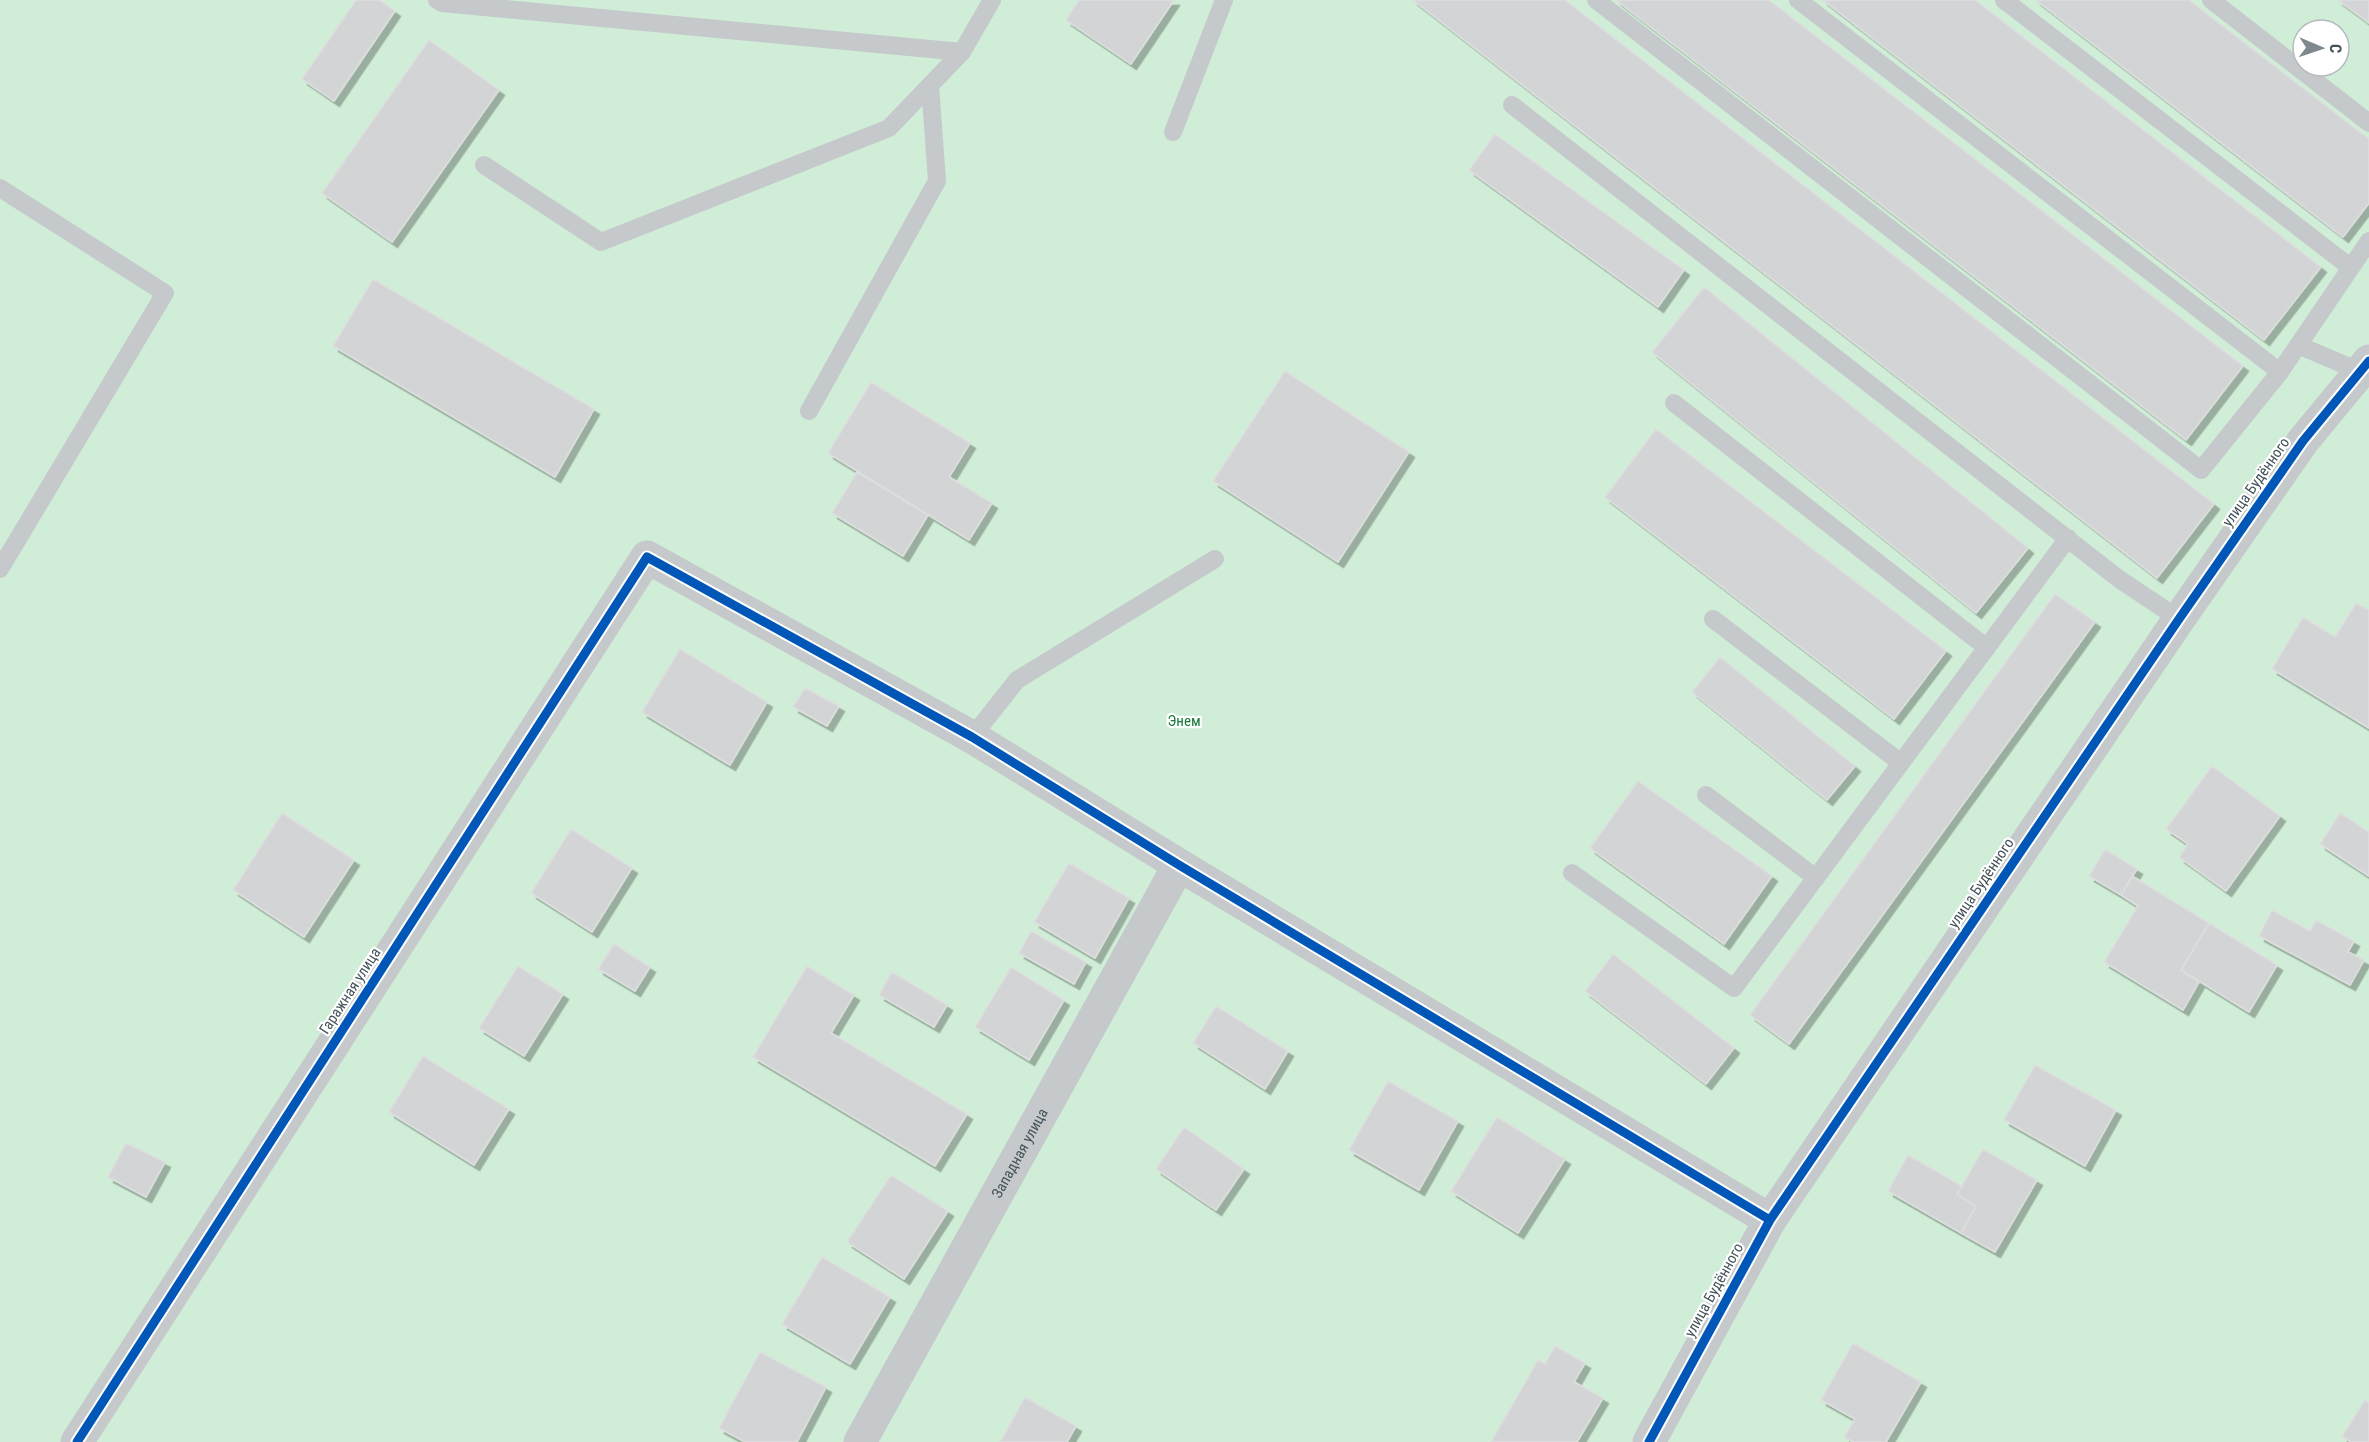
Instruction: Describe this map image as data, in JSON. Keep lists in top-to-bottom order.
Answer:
{
  "streets": {
    "street": ["улица Будённого", "Гаражная улица", "Западная улица"]
  },
  "parks": ["Энем"],
  "north": "right"
}
